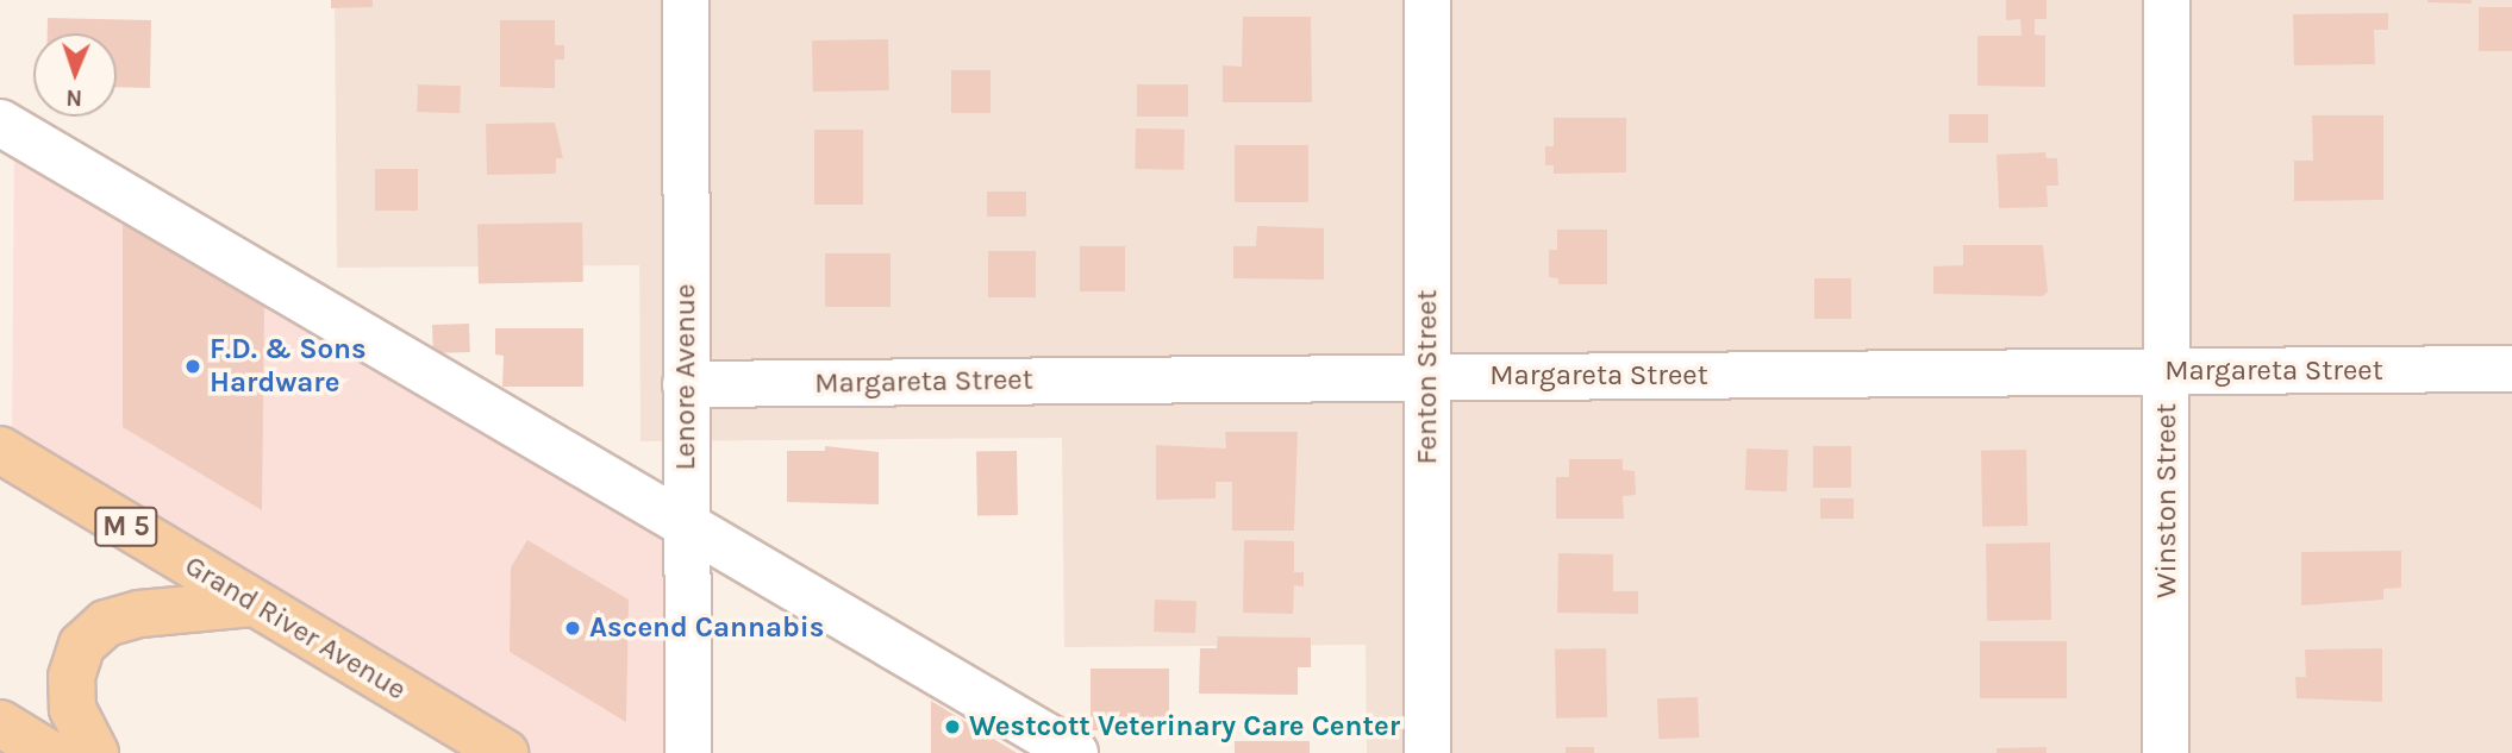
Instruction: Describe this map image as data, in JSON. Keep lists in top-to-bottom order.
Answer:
{
  "streets": {
    "main road": ["M 5", "Grand River Avenue"],
    "street": [
      "Margareta Street",
      "Lenore Avenue",
      "Fenton Street",
      "Winston Street"
    ]
  },
  "crossings": [
    ["Margareta Street", "Lenore Avenue"],
    ["Margareta Street", "Fenton Street"],
    ["Margareta Street", "Winston Street"]
  ],
  "places": ["F.D. & Sons Hardware", "Ascend Cannabis", "Westcott Veterinary Care Center"],
  "north": "bottom"
}
